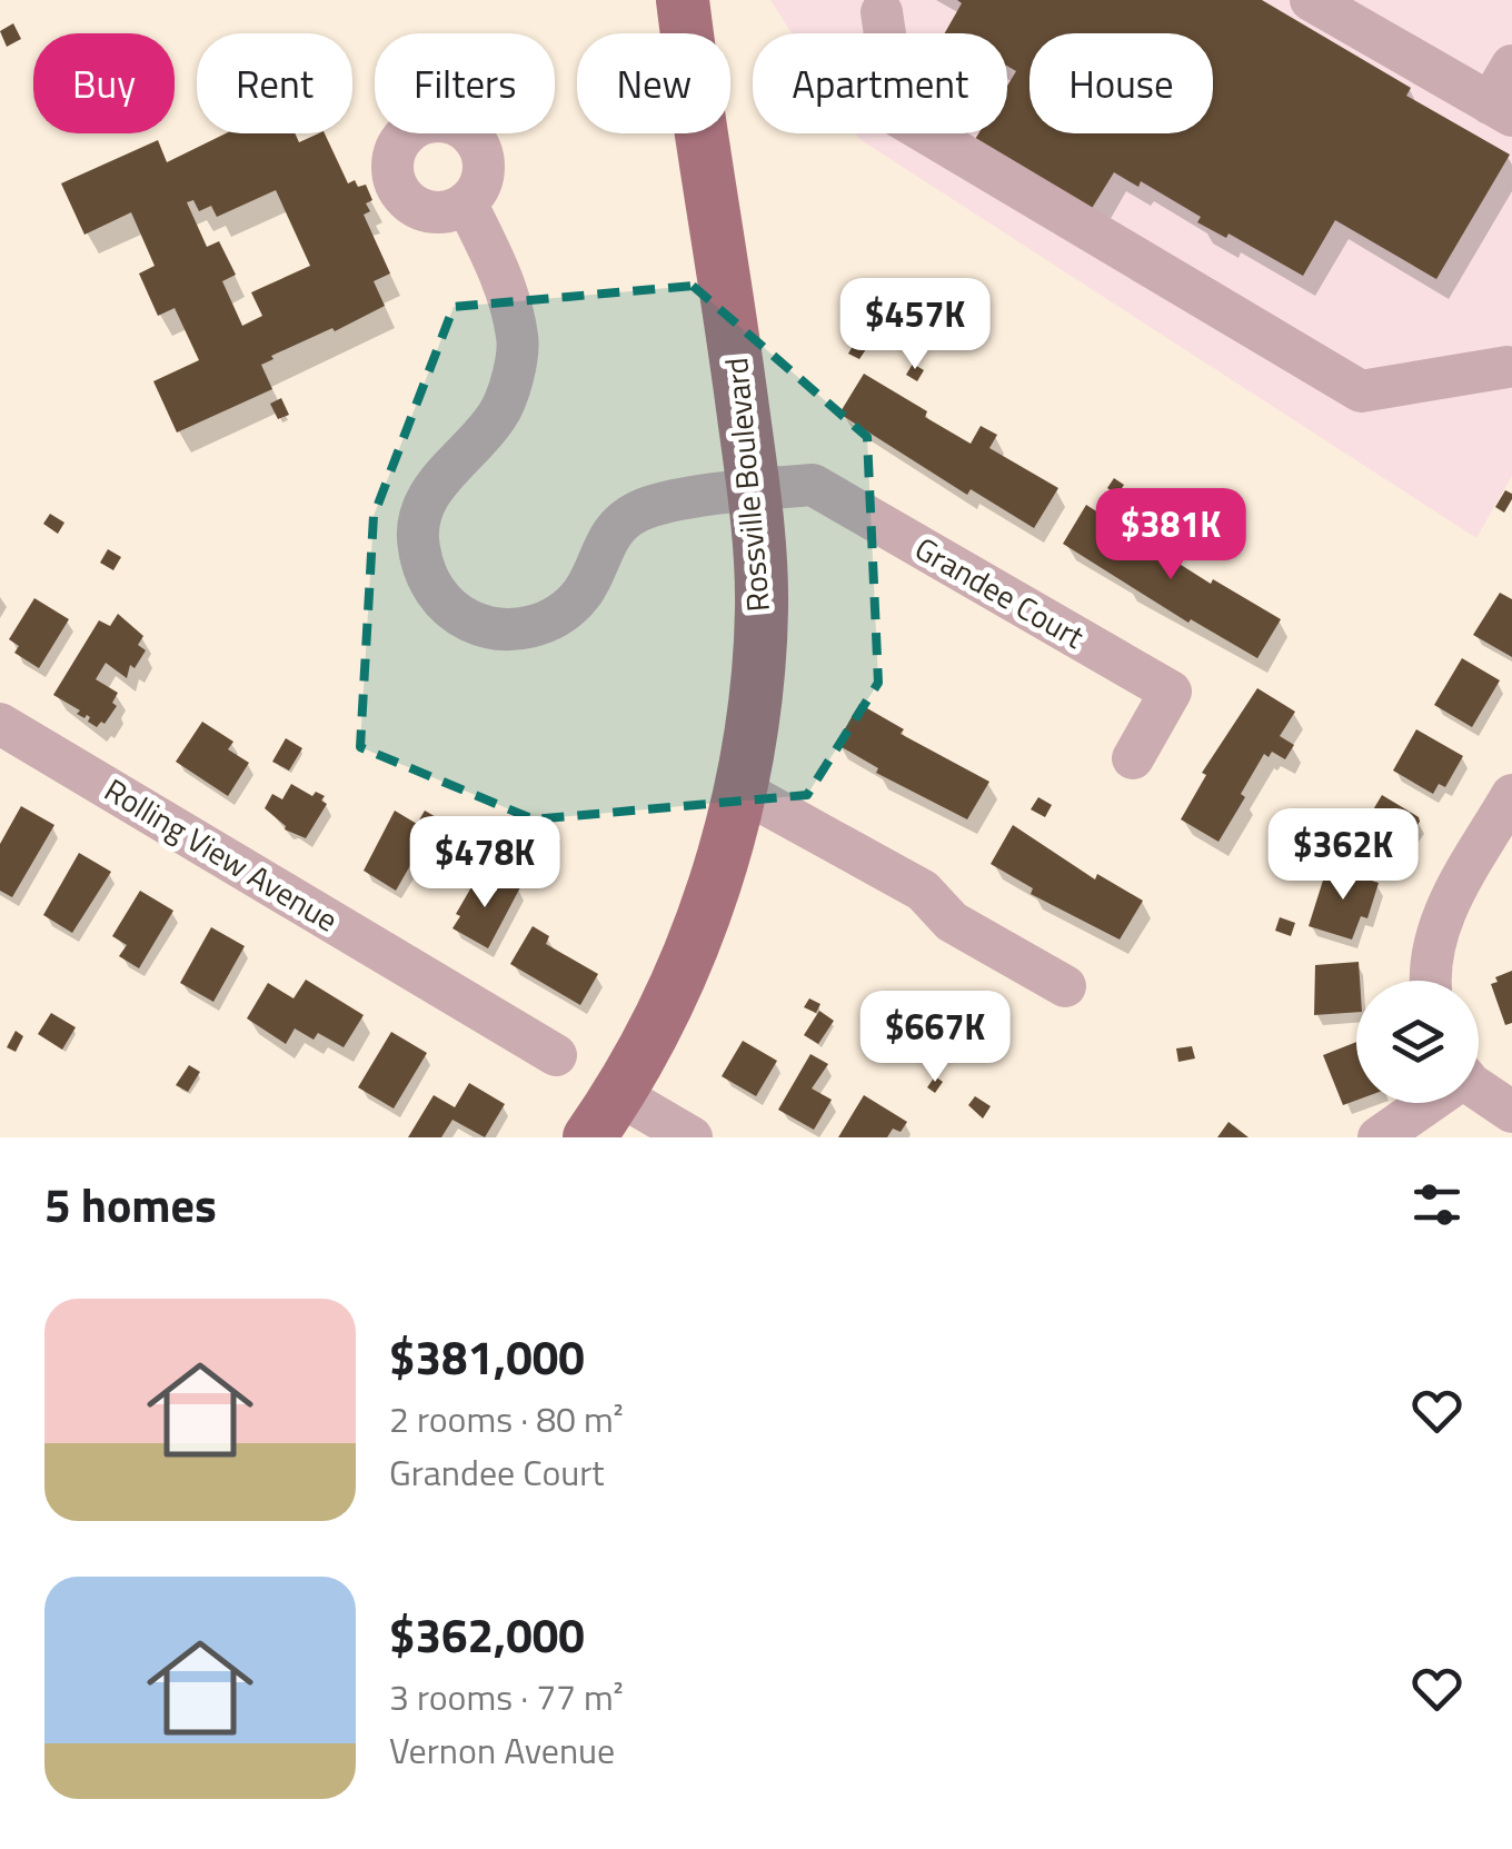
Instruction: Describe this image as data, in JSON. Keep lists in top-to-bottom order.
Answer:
{
  "streets": {
    "main road": ["Rossville Boulevard"],
    "street": ["Grandee Court", "Rolling View Avenue"]
  },
  "crossings": [
    ["Rossville Boulevard", "Grandee Court"]
  ],
  "page": {
    "chip": [
      "Buy",
      "Rent",
      "Filters",
      "New",
      "Apartment",
      "House"
    ],
    "price": [
      "$457K",
      "$381K",
      "$362K",
      "$478K",
      "$667K"
    ],
    "heading": "5 homes",
    "list": [
      {
        "name": "$381,000",
        "note": "2 rooms · 80 m² · Grandee Court"
      },
      {
        "name": "$362,000",
        "note": "3 rooms · 77 m² · Vernon Avenue"
      }
    ]
  }
}
